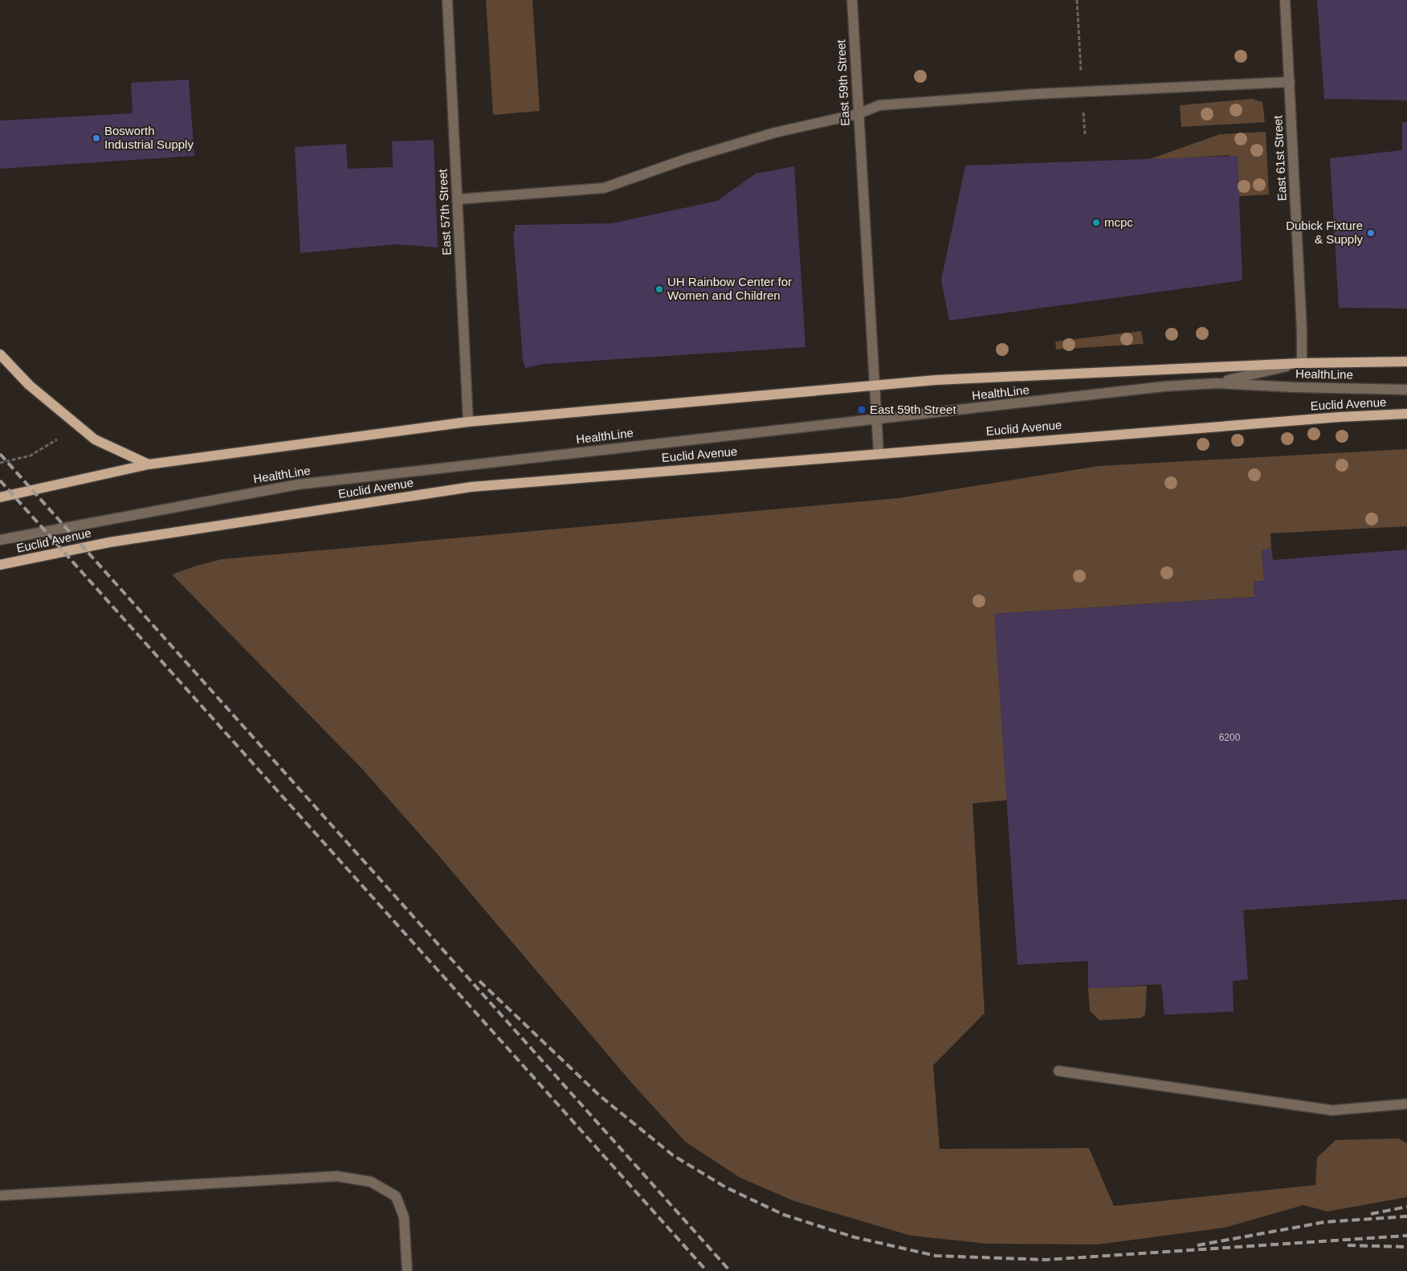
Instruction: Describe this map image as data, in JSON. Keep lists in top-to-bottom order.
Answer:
{
  "streets": {
    "main road": ["Euclid Avenue"],
    "street": [
      "East 59th Street",
      "East 61st Street",
      "East 57th Street",
      "HealthLine"
    ]
  },
  "crossings": [
    ["East 59th Street", "HealthLine"],
    ["East 59th Street", "Euclid Avenue"],
    ["East 61st Street", "HealthLine"]
  ],
  "places": {
    "other": [
      "Bosworth Industrial Supply",
      "mcpc",
      "Dubick Fixture & Supply",
      "UH Rainbow Center for Women and Children"
    ],
    "transit": ["East 59th Street"]
  },
  "house_numbers": ["6200"]
}
